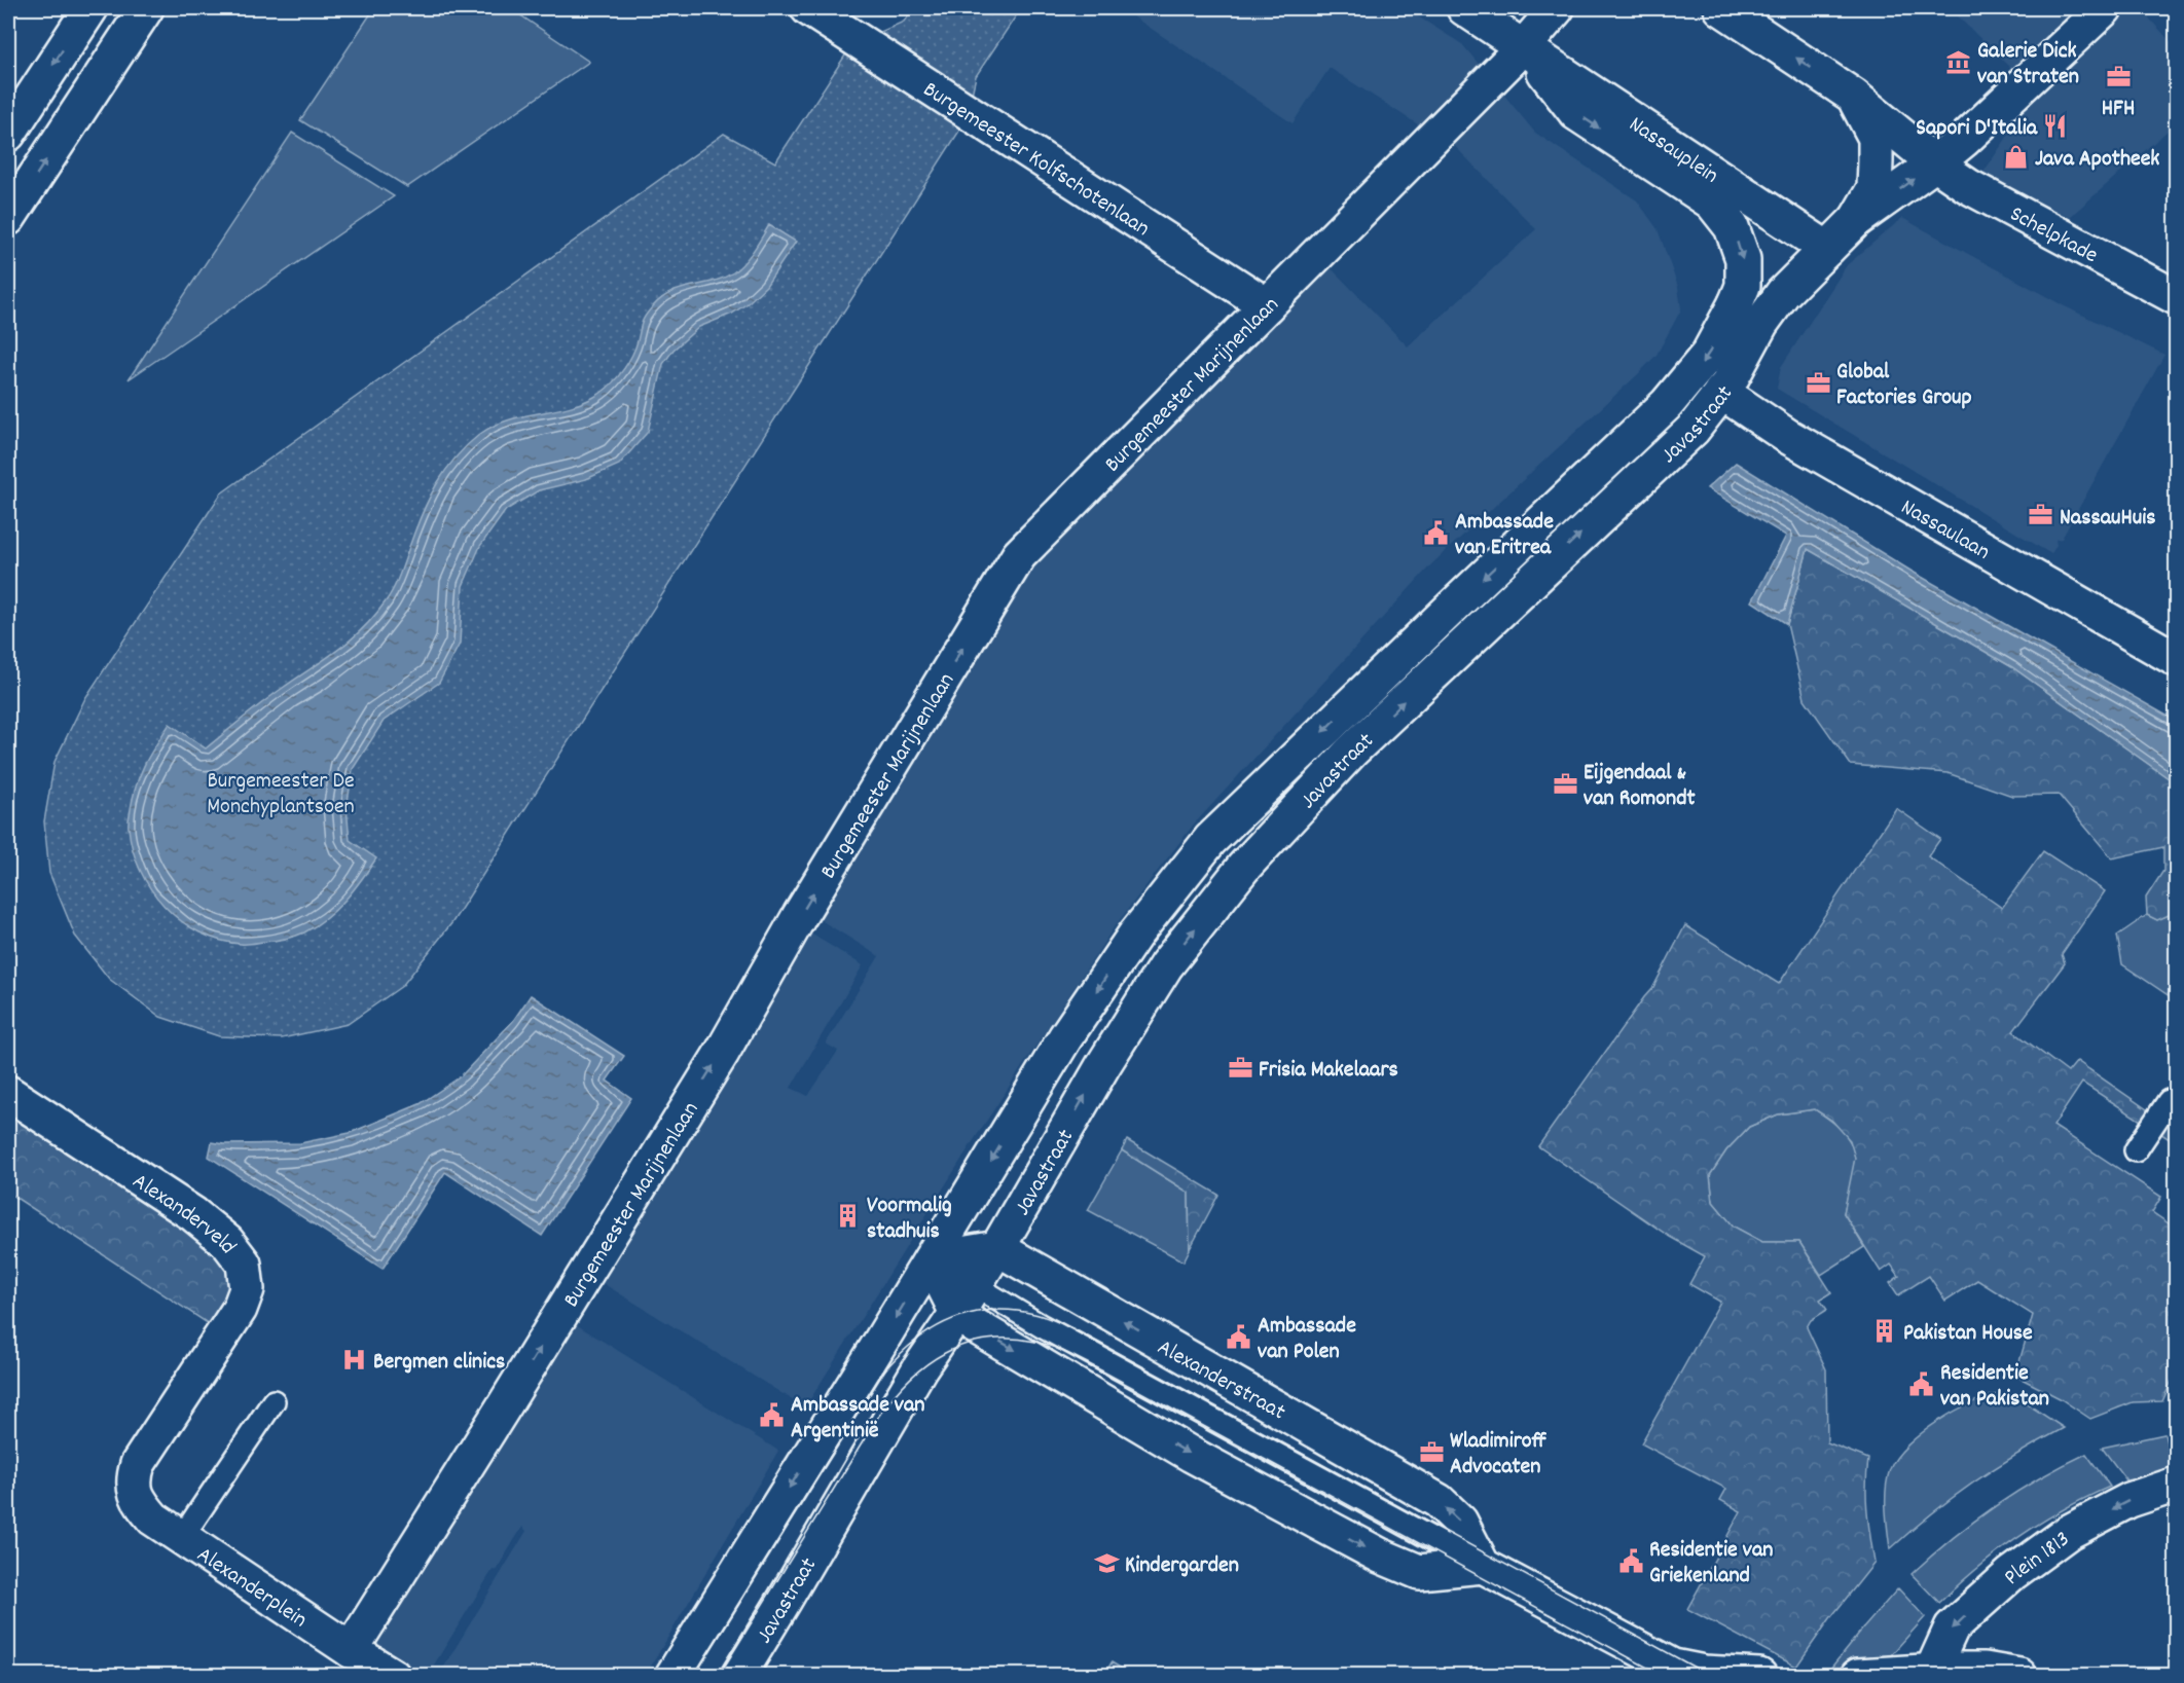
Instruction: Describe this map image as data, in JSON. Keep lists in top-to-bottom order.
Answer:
{
  "streets": {
    "street": [
      "Nassauplein",
      "Burgemeester Kolfschotenlaan",
      "Schelpkade",
      "Burgemeester Marijnenlaan",
      "Javastraat",
      "Nassaulaan",
      "Alexanderveld",
      "Alexanderstraat",
      "Plein 1813",
      "Alexanderplein"
    ]
  },
  "crossings": [
    ["Nassauplein", "Burgemeester Marijnenlaan"],
    ["Nassauplein", "Javastraat"],
    ["Burgemeester Kolfschotenlaan", "Burgemeester Marijnenlaan"],
    ["Schelpkade", "Javastraat"],
    ["Burgemeester Marijnenlaan", "Alexanderplein"],
    ["Javastraat", "Nassaulaan"],
    ["Javastraat", "Alexanderstraat"],
    ["Alexanderveld", "Alexanderplein"]
  ],
  "one_way": ["Burgemeester Marijnenlaan", "Plein 1813"],
  "parks": ["Burgemeester De Monchyplantsoen"],
  "places": {
    "museum": ["Galerie Dick van Straten"],
    "office": [
      "HFH",
      "Global Factories Group",
      "NassauHuis",
      "Eijgendaal & van Romondt",
      "Frisia Makelaars",
      "Wladimiroff Advocaten"
    ],
    "restaurant": ["Sapori D'Italia"],
    "shop": ["Java Apotheek"],
    "public building": [
      "Ambassade van Eritrea",
      "Ambassade van Polen",
      "Residentie van Pakistan",
      "Ambassade van Argentinië",
      "Residentie van Griekenland"
    ],
    "building": ["Voormalig stadhuis", "Pakistan House"],
    "hospital": ["Bergmen clinics"],
    "school or university": ["Kindergarden"]
  }
}
